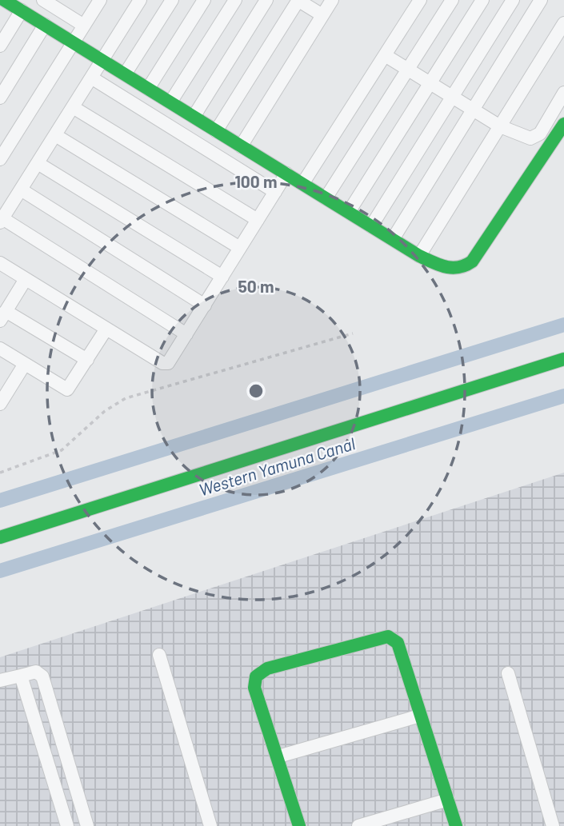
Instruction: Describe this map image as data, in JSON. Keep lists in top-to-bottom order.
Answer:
{
  "water": ["Western Yamuna Canal"],
  "rings": ["100 m", "50 m"]
}
